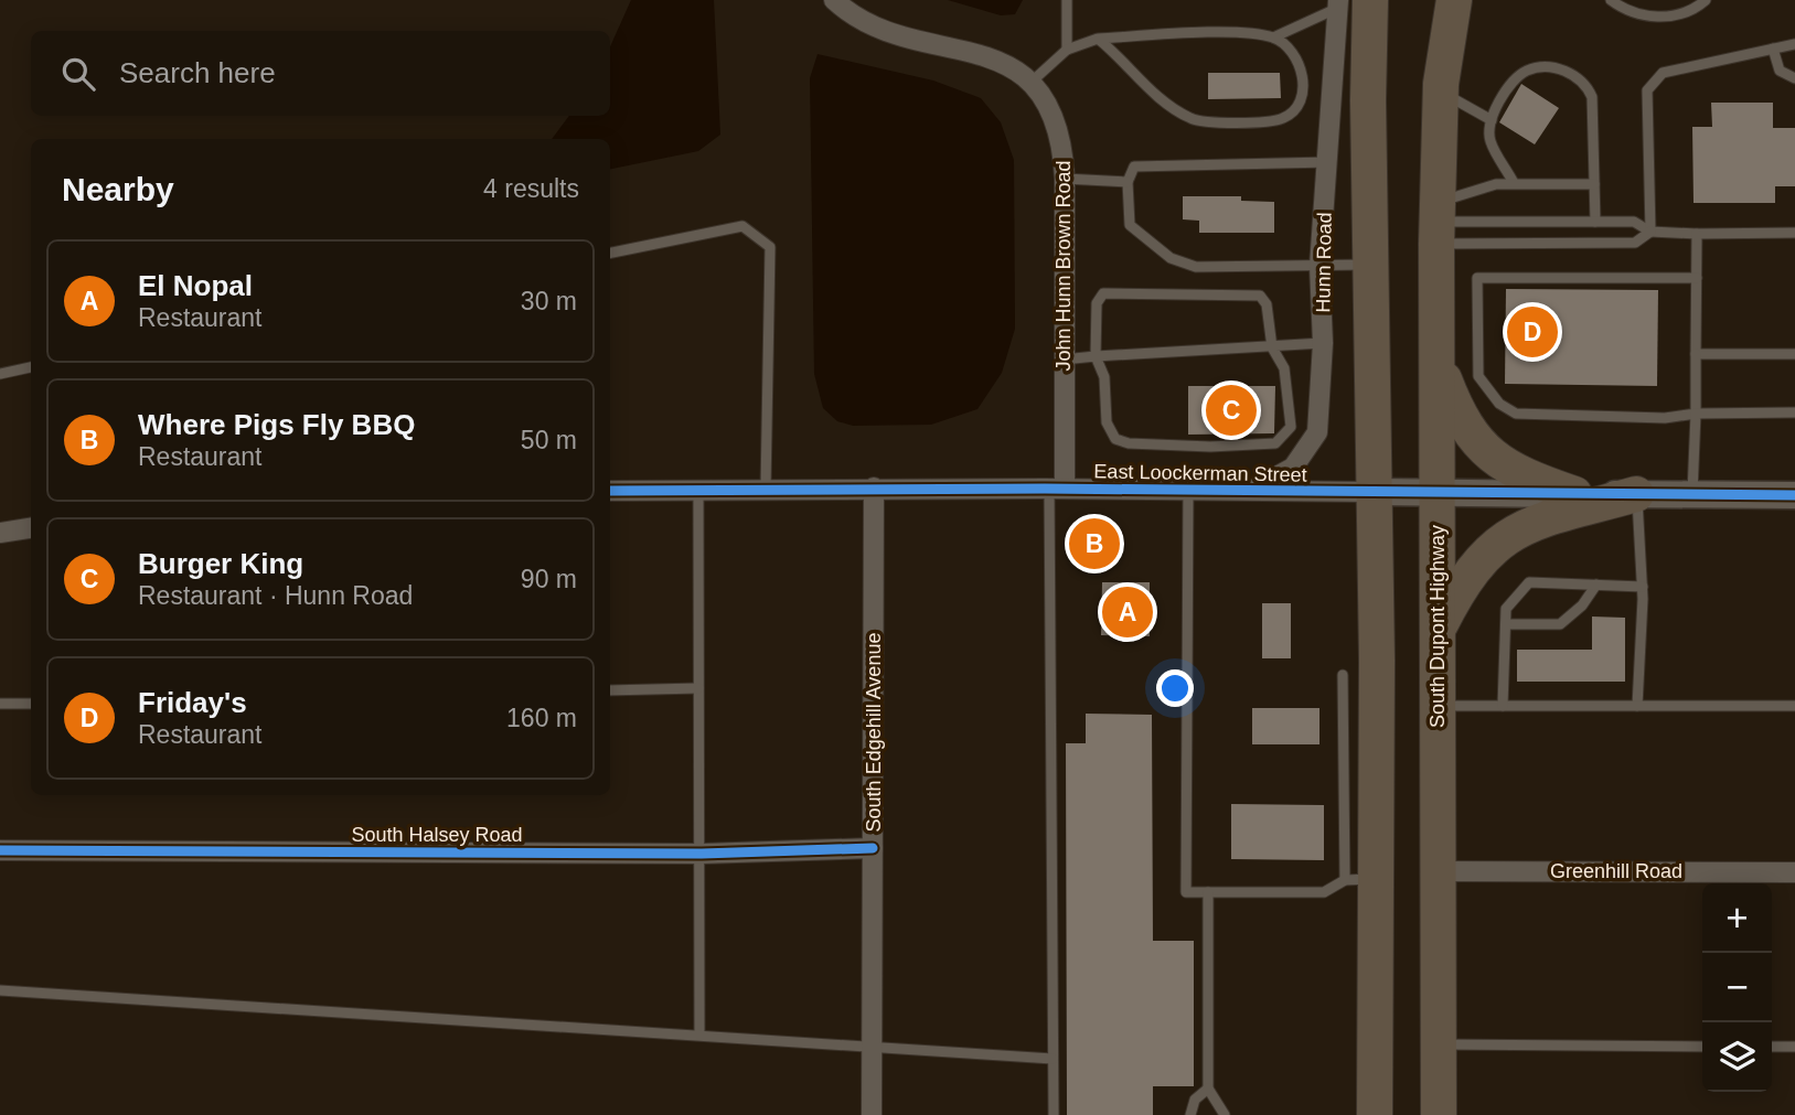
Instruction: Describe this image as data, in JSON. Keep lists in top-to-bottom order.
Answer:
{
  "streets": {
    "highway": ["South Dupont Highway"],
    "street": [
      "Hunn Road",
      "John Hunn Brown Road",
      "East Loockerman Street",
      "South Edgehill Avenue",
      "South Halsey Road",
      "Greenhill Road"
    ]
  },
  "crossings": [
    ["Hunn Road", "East Loockerman Street"],
    ["John Hunn Brown Road", "East Loockerman Street"],
    ["East Loockerman Street", "South Dupont Highway"],
    ["East Loockerman Street", "South Edgehill Avenue"],
    ["South Dupont Highway", "Greenhill Road"],
    ["South Edgehill Avenue", "South Halsey Road"]
  ],
  "page": {
    "search": "Search here",
    "heading": ["Nearby", "4 results"],
    "list": [
      {
        "mark": "A",
        "name": "El Nopal",
        "note": "Restaurant",
        "value": "30 m"
      },
      {
        "mark": "B",
        "name": "Where Pigs Fly BBQ",
        "note": "Restaurant",
        "value": "50 m"
      },
      {
        "mark": "C",
        "name": "Burger King",
        "note": "Restaurant · Hunn Road",
        "value": "90 m"
      },
      {
        "mark": "D",
        "name": "Friday's",
        "note": "Restaurant",
        "value": "160 m"
      }
    ],
    "pins": [
      "D",
      "C",
      "B",
      "A"
    ],
    "map_buttons": ["+", "−"]
  }
}
